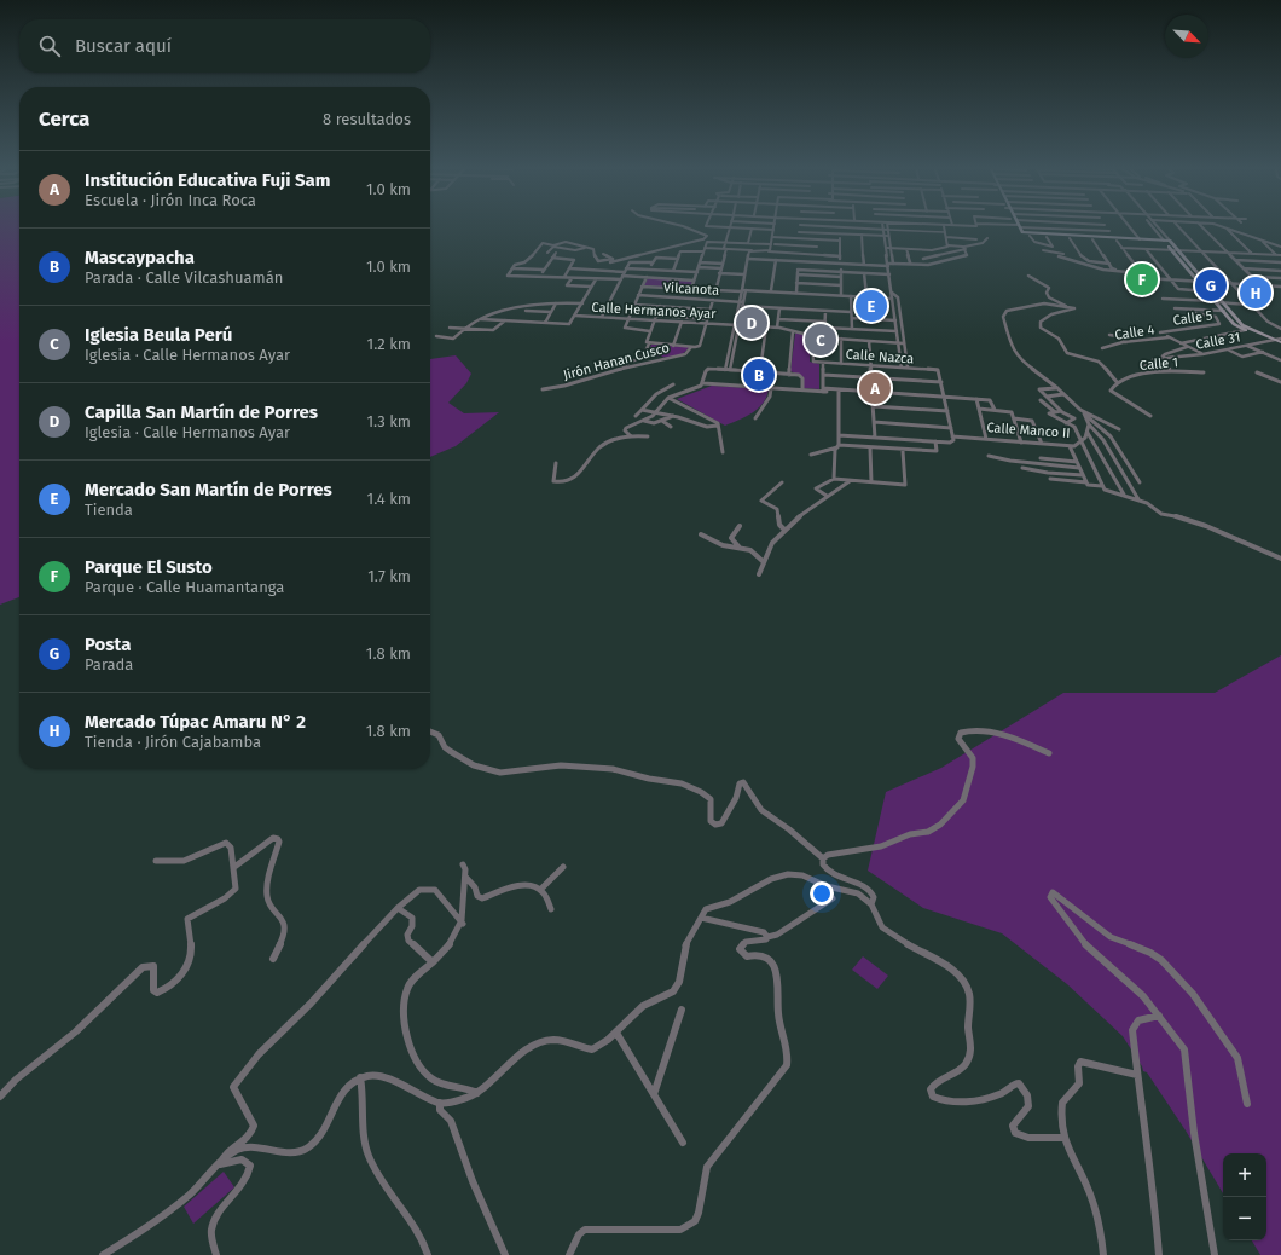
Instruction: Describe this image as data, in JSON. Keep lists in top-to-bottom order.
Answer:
{
  "streets": {
    "street": [
      "Vilcanota",
      "Calle Hermanos Ayar",
      "Calle 5",
      "Calle 4",
      "Calle 31",
      "Calle Nazca",
      "Jirón Hanan Cusco",
      "Calle 1",
      "Calle Manco II"
    ]
  },
  "crossings": [
    ["Calle 5", "Calle 4"]
  ],
  "north": "bottom right",
  "page": {
    "search": "Buscar aquí",
    "heading": ["Cerca", "8 resultados"],
    "list": [
      {
        "mark": "A",
        "name": "Institución Educativa Fuji Sam",
        "note": "Escuela · Jirón Inca Roca",
        "value": "1.0 km"
      },
      {
        "mark": "B",
        "name": "Mascaypacha",
        "note": "Parada · Calle Vilcashuamán",
        "value": "1.0 km"
      },
      {
        "mark": "C",
        "name": "Iglesia Beula Perú",
        "note": "Iglesia · Calle Hermanos Ayar",
        "value": "1.2 km"
      },
      {
        "mark": "D",
        "name": "Capilla San Martín de Porres",
        "note": "Iglesia · Calle Hermanos Ayar",
        "value": "1.3 km"
      },
      {
        "mark": "E",
        "name": "Mercado San Martín de Porres",
        "note": "Tienda",
        "value": "1.4 km"
      },
      {
        "mark": "F",
        "name": "Parque El Susto",
        "note": "Parque · Calle Huamantanga",
        "value": "1.7 km"
      },
      {
        "mark": "G",
        "name": "Posta",
        "note": "Parada",
        "value": "1.8 km"
      },
      {
        "mark": "H",
        "name": "Mercado Túpac Amaru N° 2",
        "note": "Tienda · Jirón Cajabamba",
        "value": "1.8 km"
      }
    ],
    "pins": [
      "F",
      "G",
      "H",
      "E",
      "D",
      "C",
      "B",
      "A"
    ],
    "map_buttons": ["+", "−"]
  }
}
